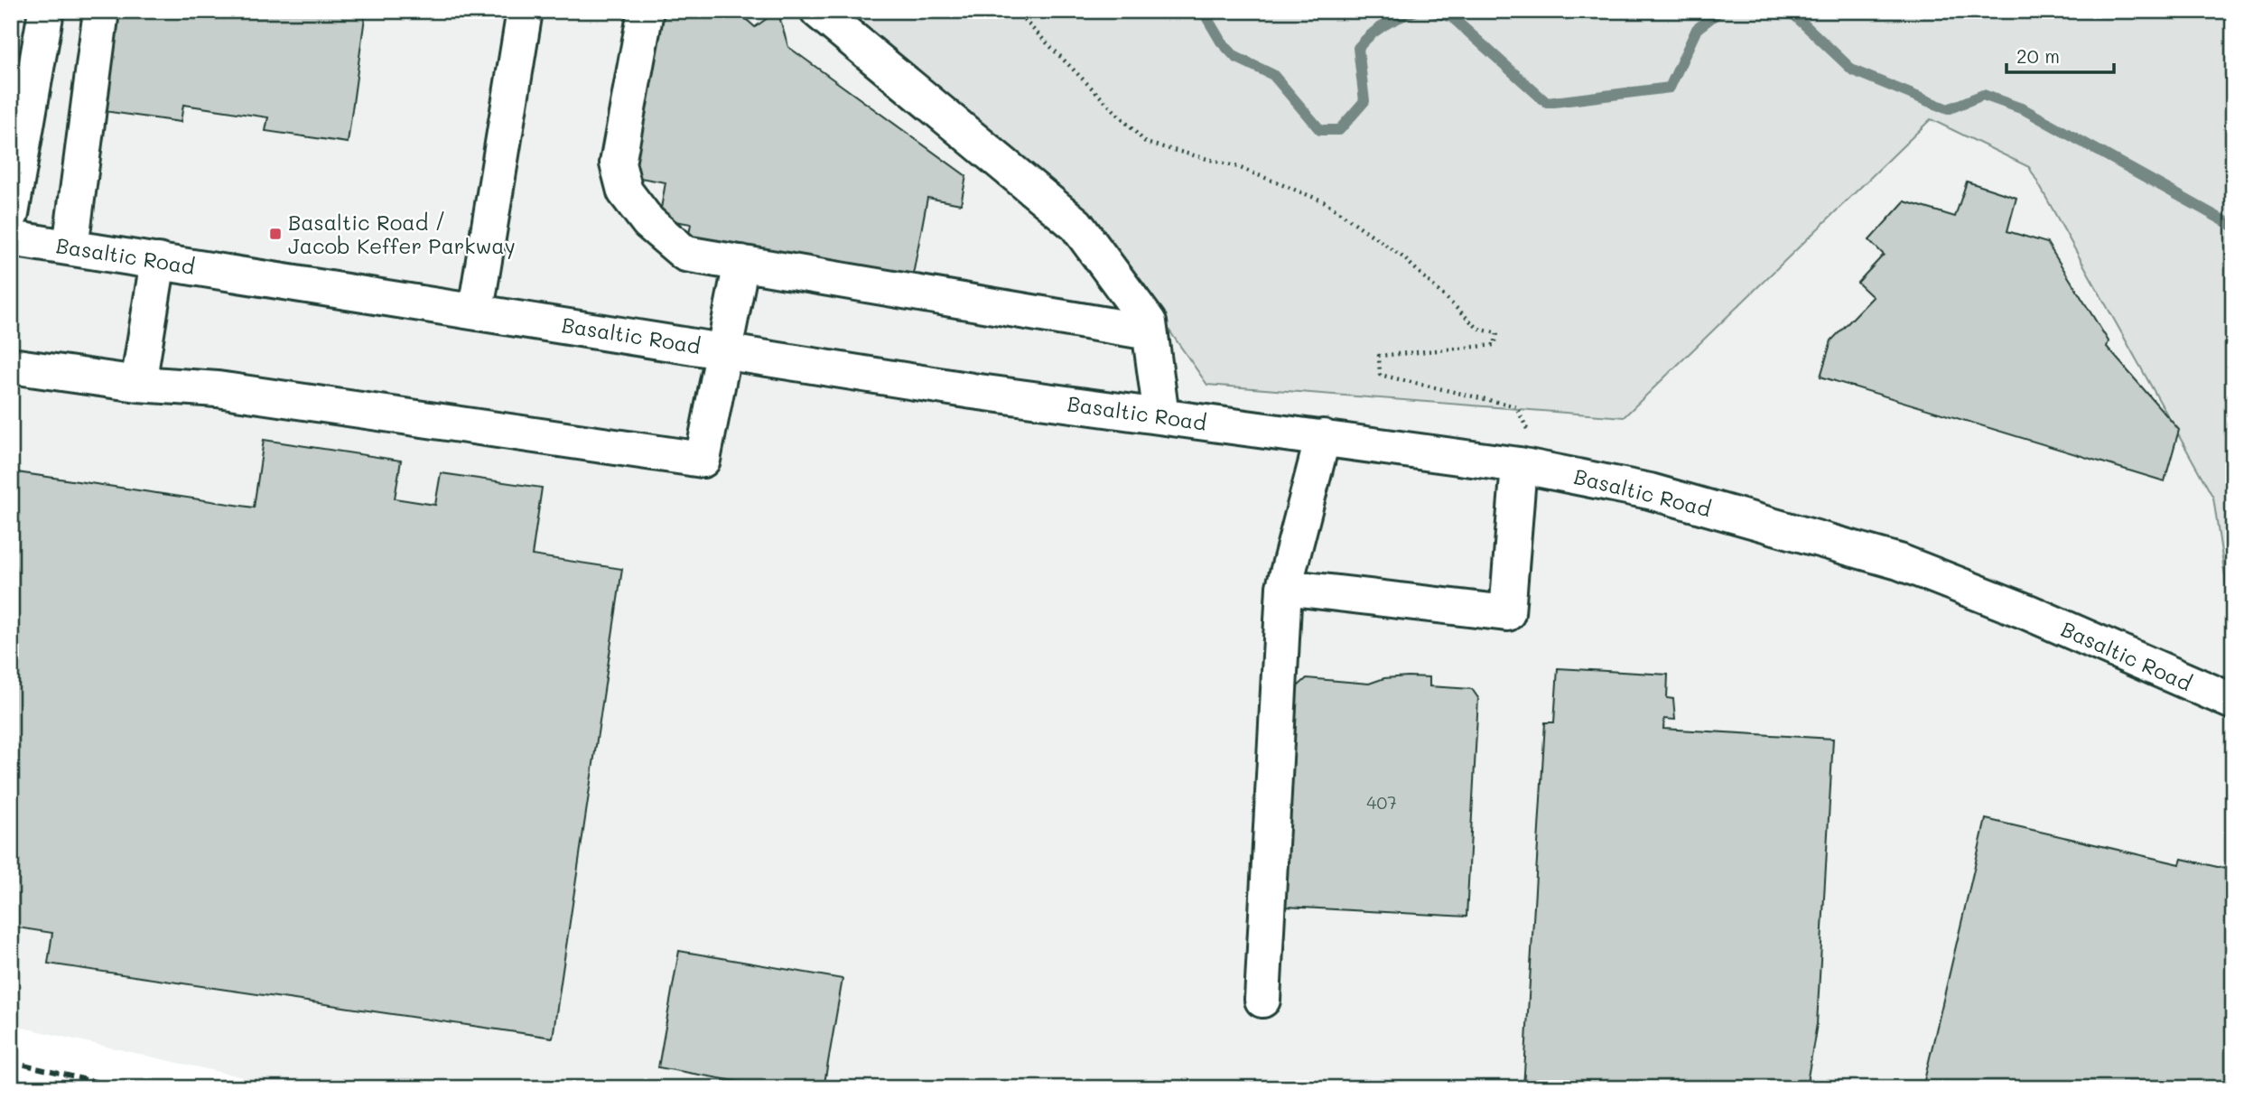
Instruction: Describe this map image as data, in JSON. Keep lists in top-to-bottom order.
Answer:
{
  "streets": {
    "street": ["Basaltic Road"]
  },
  "places": {
    "transit": ["Basaltic Road / Jacob Keffer Parkway"]
  },
  "house_numbers": ["407"],
  "scale_bar": "20 m"
}
